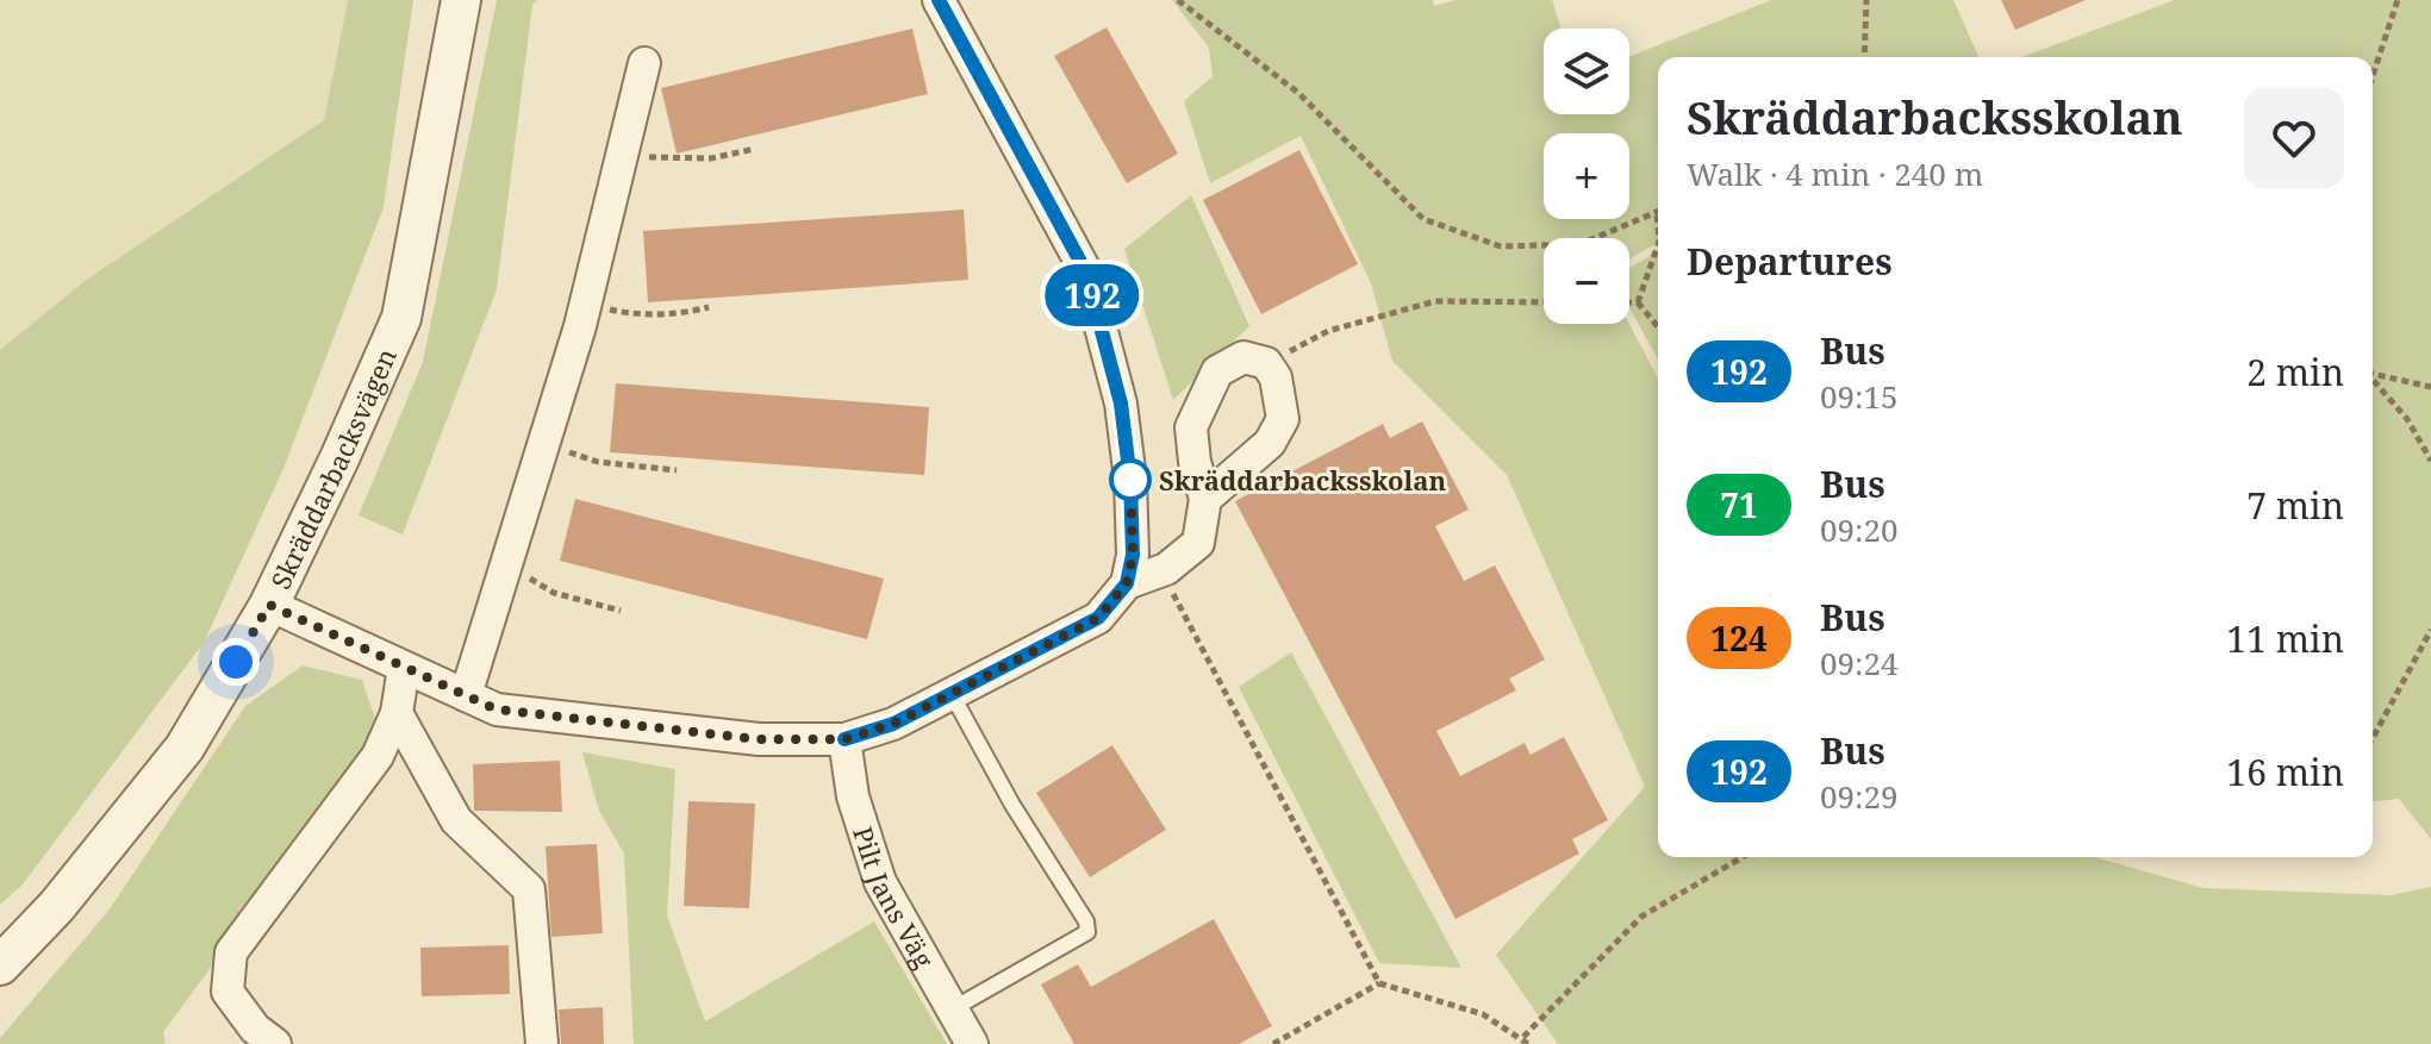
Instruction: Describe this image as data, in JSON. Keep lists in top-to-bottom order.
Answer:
{
  "streets": {
    "street": ["Skräddarbacksvägen", "Pilt Jans Väg"]
  },
  "places": ["Skräddarbacksskolan"],
  "lines": ["bus line 192"],
  "page": {
    "on_map": "192",
    "map_buttons": ["+", "−"],
    "heading": [
      ["Skräddarbacksskolan", "Walk · 4 min · 240 m"],
      "Departures"
    ],
    "list": [
      {
        "mark": "192",
        "name": "Bus",
        "note": "09:15",
        "value": "2 min"
      },
      {
        "mark": "71",
        "name": "Bus",
        "note": "09:20",
        "value": "7 min"
      },
      {
        "mark": "124",
        "name": "Bus",
        "note": "09:24",
        "value": "11 min"
      },
      {
        "mark": "192",
        "name": "Bus",
        "note": "09:29",
        "value": "16 min"
      }
    ]
  }
}
